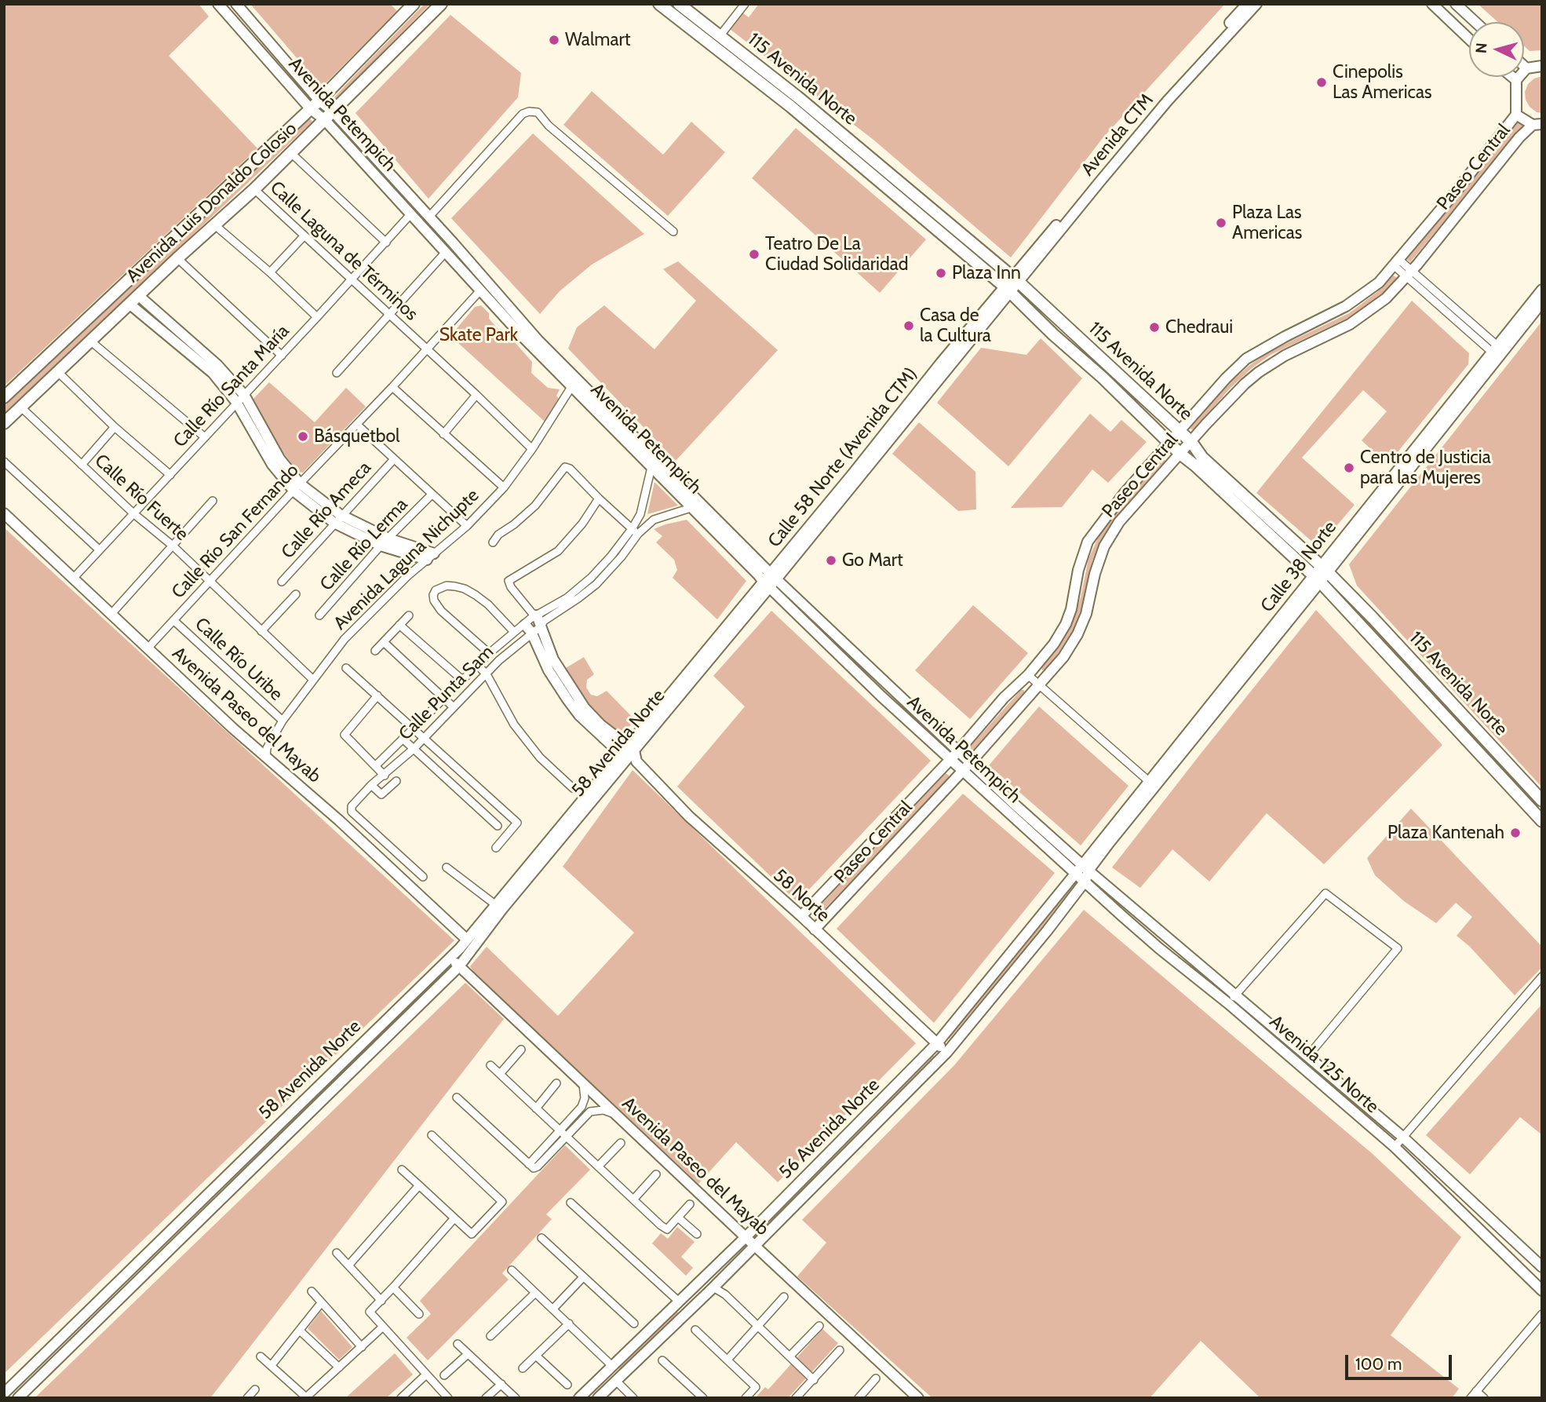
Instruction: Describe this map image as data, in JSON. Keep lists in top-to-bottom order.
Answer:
{
  "streets": {
    "main road": [
      "115 Avenida Norte",
      "Avenida Petempich",
      "Avenida CTM",
      "Paseo Central",
      "Avenida Luis Donaldo Colosio",
      "Calle 58 Norte (Avenida CTM)",
      "Calle 38 Norte",
      "Avenida Paseo del Mayab",
      "58 Avenida Norte",
      "58 Norte",
      "Avenida 125 Norte",
      "56 Avenida Norte"
    ],
    "street": [
      "Calle Laguna de Términos",
      "Calle Río Santa María",
      "Calle Río Fuerte",
      "Calle Río Ameca",
      "Calle Río San Fernando",
      "Calle Río Lerma",
      "Avenida Laguna Nichupte",
      "Calle Río Uribe",
      "Calle Punta Sam"
    ]
  },
  "crossings": [
    ["115 Avenida Norte", "Avenida CTM"],
    ["115 Avenida Norte", "Paseo Central"],
    ["115 Avenida Norte", "Calle 58 Norte (Avenida CTM)"],
    ["115 Avenida Norte", "Calle 38 Norte"],
    ["Avenida Petempich", "Paseo Central"],
    ["Avenida Petempich", "Avenida Luis Donaldo Colosio"],
    ["Avenida Petempich", "Calle Río Santa María"],
    ["Avenida Petempich", "Calle 58 Norte (Avenida CTM)"],
    ["Avenida Petempich", "Calle Río San Fernando"],
    ["Avenida Petempich", "Avenida Laguna Nichupte"],
    ["Avenida Petempich", "Calle 38 Norte"],
    ["Avenida Petempich", "Calle Punta Sam"],
    ["Avenida Petempich", "58 Avenida Norte"],
    ["Avenida Petempich", "Avenida 125 Norte"],
    ["Avenida Petempich", "56 Avenida Norte"],
    ["Avenida CTM", "Calle 58 Norte (Avenida CTM)"],
    ["Paseo Central", "58 Norte"],
    ["Avenida Luis Donaldo Colosio", "Calle Laguna de Términos"],
    ["Avenida Luis Donaldo Colosio", "Calle Río Fuerte"],
    ["Calle Laguna de Términos", "Calle Río Santa María"],
    ["Calle Laguna de Términos", "Calle Río San Fernando"],
    ["Calle Laguna de Términos", "Avenida Laguna Nichupte"],
    ["Calle Río Santa María", "Calle Río Fuerte"],
    ["Calle Río Santa María", "Avenida Paseo del Mayab"],
    ["Calle 58 Norte (Avenida CTM)", "58 Avenida Norte"],
    ["Calle Río Fuerte", "Calle Río San Fernando"],
    ["Calle Río Fuerte", "Avenida Laguna Nichupte"],
    ["Calle Río San Fernando", "Calle Río Uribe"],
    ["Calle Río San Fernando", "Avenida Paseo del Mayab"],
    ["Avenida Laguna Nichupte", "Calle Río Uribe"],
    ["Avenida Laguna Nichupte", "Avenida Paseo del Mayab"],
    ["Calle 38 Norte", "Avenida 125 Norte"],
    ["Calle 38 Norte", "56 Avenida Norte"],
    ["Calle Punta Sam", "58 Norte"],
    ["Avenida Paseo del Mayab", "58 Avenida Norte"],
    ["Avenida Paseo del Mayab", "56 Avenida Norte"],
    ["58 Avenida Norte", "58 Norte"],
    ["58 Norte", "56 Avenida Norte"],
    ["Avenida 125 Norte", "56 Avenida Norte"]
  ],
  "parks": ["Skate Park"],
  "places": [
    "Walmart",
    "Cinepolis Las Americas",
    "Plaza Las Americas",
    "Teatro De La Ciudad Solidaridad",
    "Plaza Inn",
    "Casa de la Cultura",
    "Chedraui",
    "Básquetbol",
    "Centro de Justicia para las Mujeres",
    "Go Mart",
    "Plaza Kantenah"
  ],
  "scale_bar": "100 m",
  "north": "left"
}
